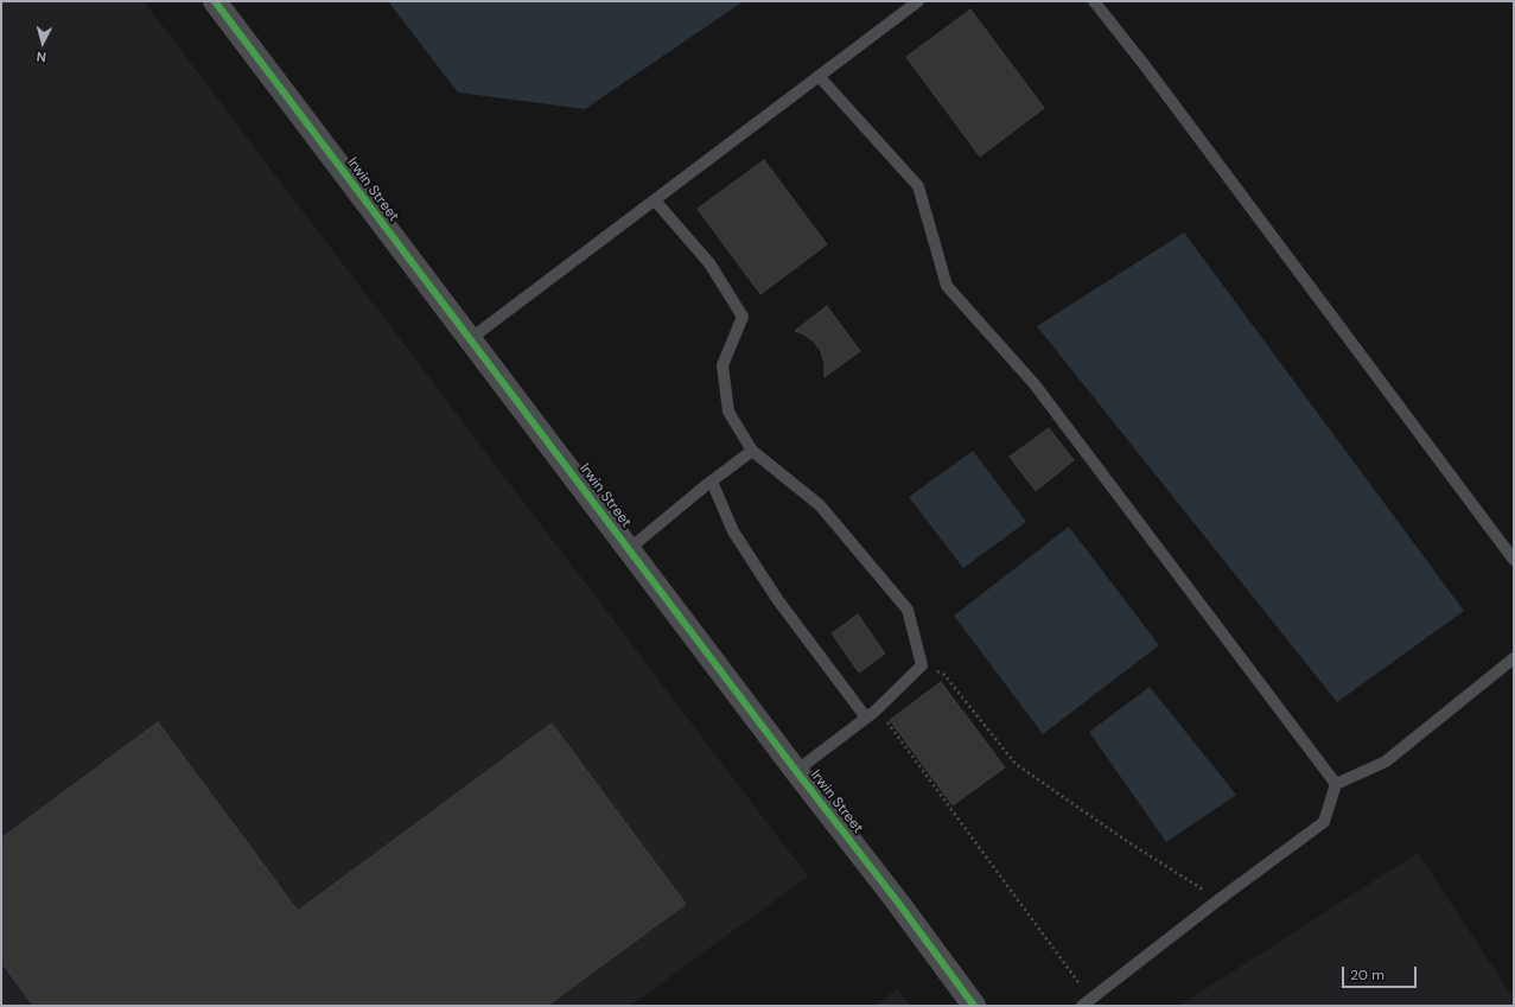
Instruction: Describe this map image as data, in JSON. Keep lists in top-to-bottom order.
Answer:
{
  "streets": {
    "street": ["Irwin Street"]
  },
  "scale_bar": "20 m",
  "north": "bottom"
}
